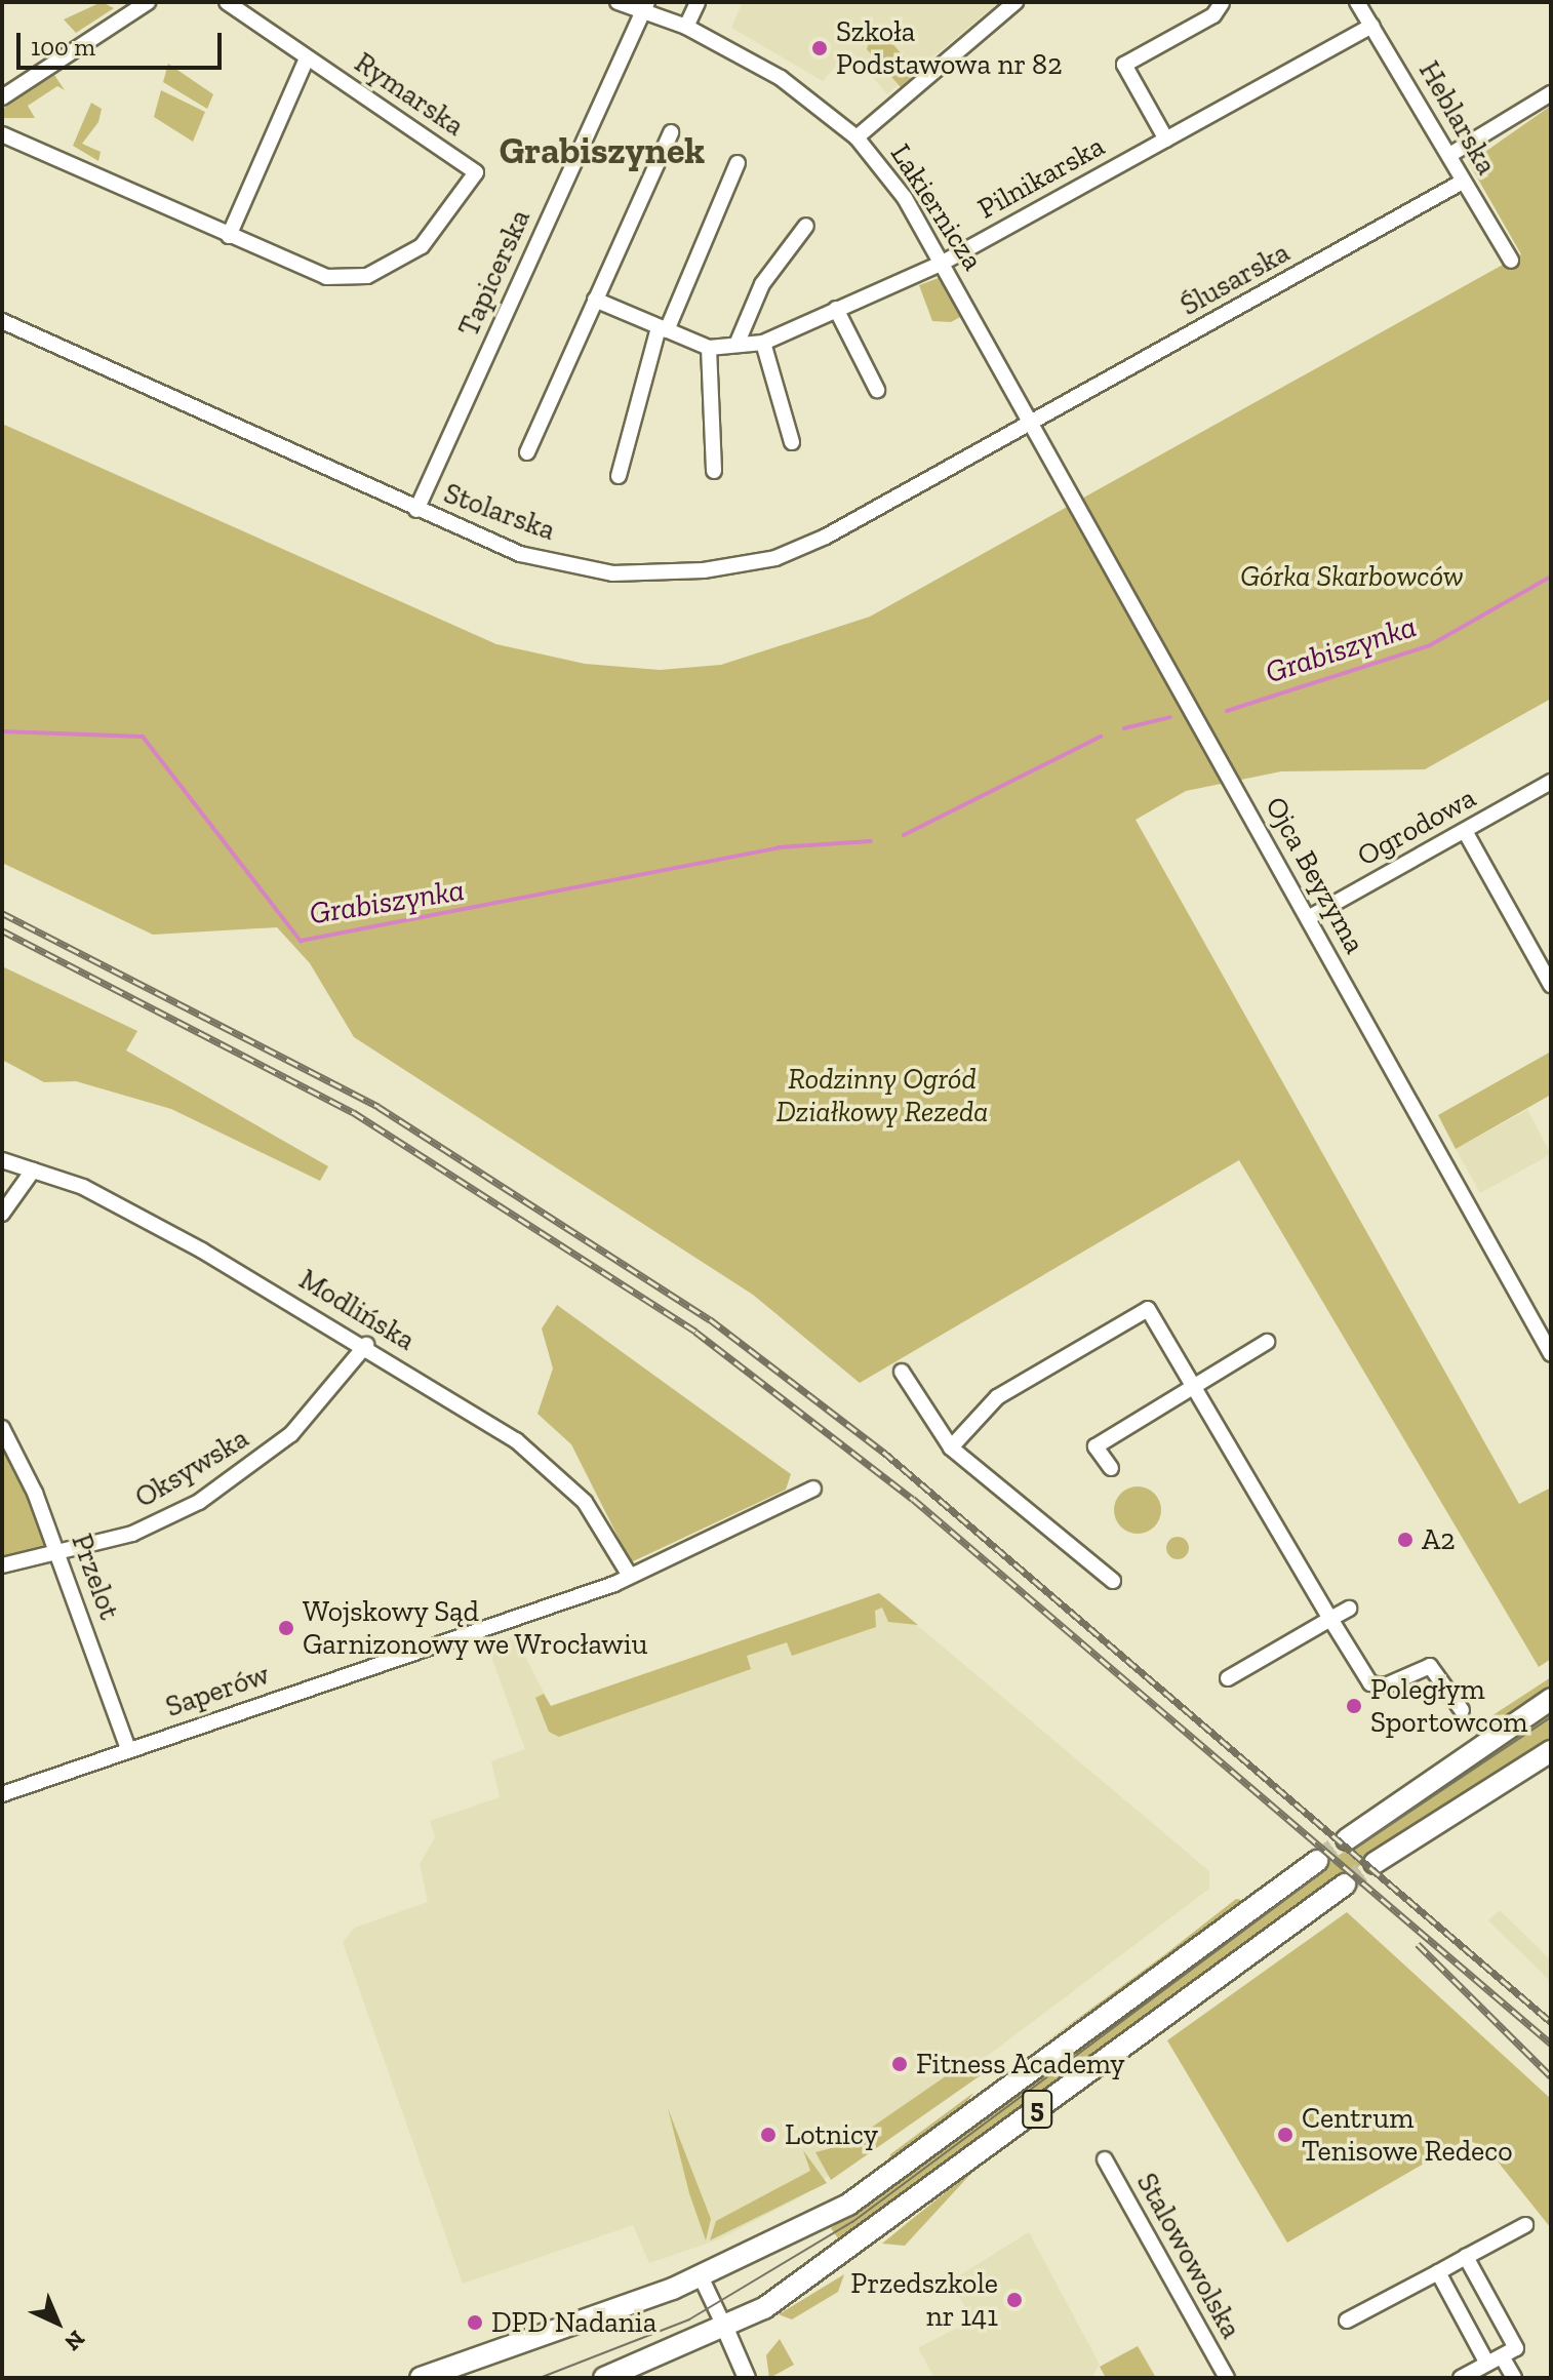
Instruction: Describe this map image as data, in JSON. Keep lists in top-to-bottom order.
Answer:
{
  "streets": {
    "main road": ["5"],
    "street": [
      "Rymarska",
      "Heblarska",
      "Pilnikarska",
      "Lakiernicza",
      "Tapicerska",
      "Ślusarska",
      "Stolarska",
      "Ogrodowa",
      "Ojca Beyzyma",
      "Modlińska",
      "Oksywska",
      "Przelot",
      "Saperów",
      "Stalowowolska"
    ]
  },
  "crossings": [
    ["Heblarska", "Pilnikarska"],
    ["Heblarska", "Ślusarska"],
    ["Pilnikarska", "Lakiernicza"],
    ["Lakiernicza", "Tapicerska"],
    ["Lakiernicza", "Ślusarska"],
    ["Lakiernicza", "Stolarska"],
    ["Lakiernicza", "Ojca Beyzyma"],
    ["Tapicerska", "Stolarska"],
    ["Ślusarska", "Stolarska"],
    ["Ślusarska", "Ojca Beyzyma"],
    ["Stolarska", "Ojca Beyzyma"],
    ["Ogrodowa", "Ojca Beyzyma"],
    ["Modlińska", "Oksywska"],
    ["Modlińska", "Saperów"],
    ["Oksywska", "Przelot"],
    ["Przelot", "Saperów"]
  ],
  "districts": ["Grabiszynek"],
  "water": ["Grabiszynka"],
  "parks": ["Górka Skarbowców", "Rodzinny Ogród Działkowy Rezeda"],
  "places": [
    "Szkoła Podstawowa nr 82",
    "A2",
    "Wojskowy Sąd Garnizonowy we Wrocławiu",
    "Poległym Sportowcom",
    "Fitness Academy",
    "Lotnicy",
    "Centrum Tenisowe Redeco",
    "Przedszkole nr 141",
    "DPD Nadania"
  ],
  "scale_bar": "100 m",
  "north": "bottom right"
}
